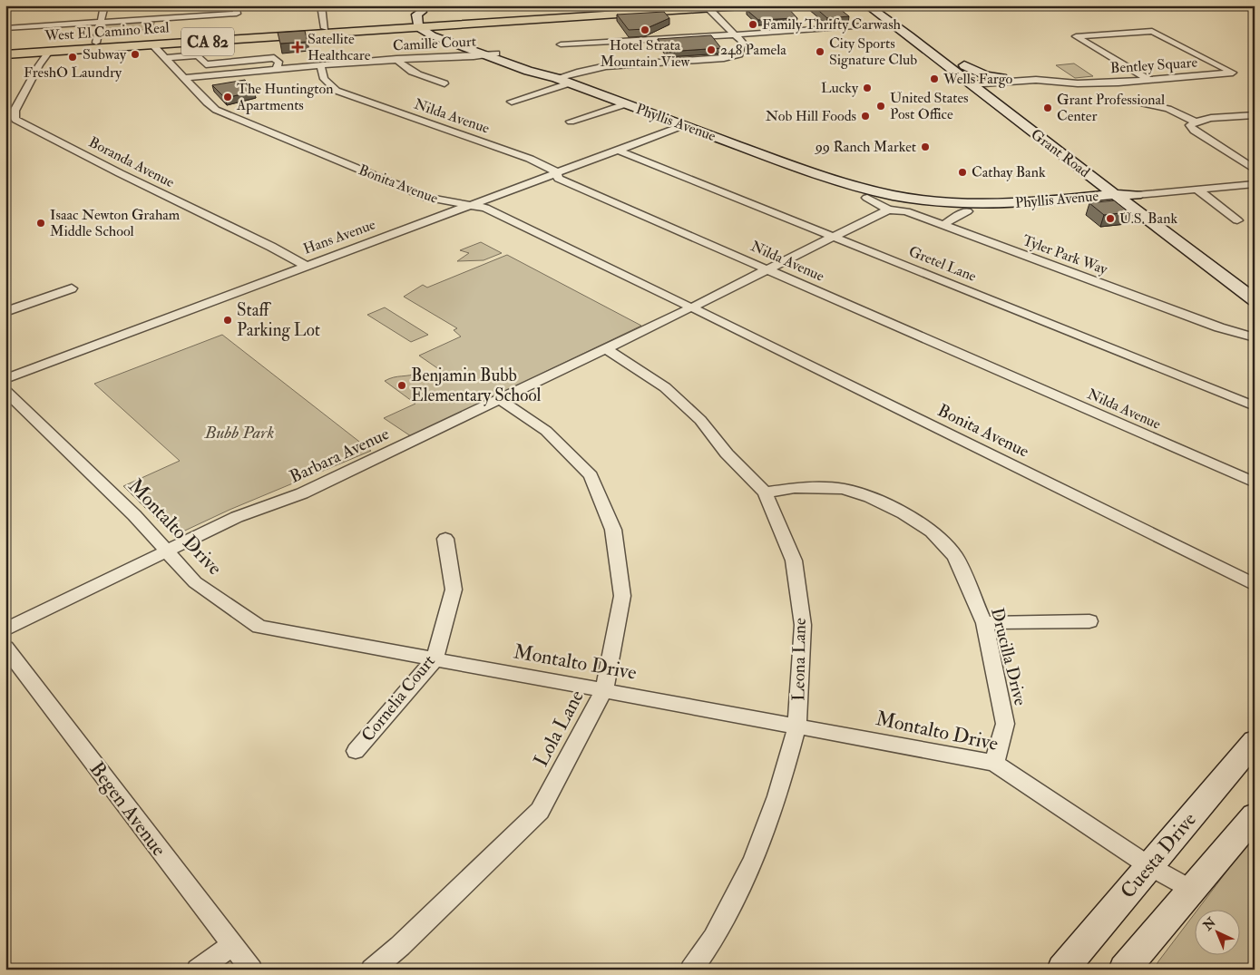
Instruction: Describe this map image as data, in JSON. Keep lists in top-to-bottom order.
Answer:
{
  "streets": {
    "main road": [
      "West El Camino Real",
      "CA 82",
      "Phyllis Avenue",
      "Grant Road",
      "Cuesta Drive"
    ],
    "street": [
      "Camille Court",
      "Bentley Square",
      "Nilda Avenue",
      "Boranda Avenue",
      "Bonita Avenue",
      "Hans Avenue",
      "Tyler Park Way",
      "Gretel Lane",
      "Barbara Avenue",
      "Montalto Drive",
      "Drucilla Drive",
      "Leona Lane",
      "Cornelia Court",
      "Lola Lane",
      "Begen Avenue"
    ]
  },
  "crossings": [
    ["West El Camino Real", "Phyllis Avenue"],
    ["West El Camino Real", "Boranda Avenue"],
    ["West El Camino Real", "Bonita Avenue"],
    ["Camille Court", "Nilda Avenue"],
    ["Camille Court", "Phyllis Avenue"],
    ["Camille Court", "Bonita Avenue"],
    ["Bentley Square", "Grant Road"],
    ["Nilda Avenue", "Hans Avenue"],
    ["Nilda Avenue", "Barbara Avenue"],
    ["Phyllis Avenue", "Grant Road"],
    ["Phyllis Avenue", "Hans Avenue"],
    ["Phyllis Avenue", "Tyler Park Way"],
    ["Boranda Avenue", "Hans Avenue"],
    ["Bonita Avenue", "Hans Avenue"],
    ["Bonita Avenue", "Barbara Avenue"],
    ["Hans Avenue", "Gretel Lane"],
    ["Tyler Park Way", "Barbara Avenue"],
    ["Gretel Lane", "Barbara Avenue"],
    ["Barbara Avenue", "Montalto Drive"],
    ["Barbara Avenue", "Leona Lane"],
    ["Barbara Avenue", "Lola Lane"],
    ["Montalto Drive", "Drucilla Drive"],
    ["Montalto Drive", "Leona Lane"],
    ["Montalto Drive", "Cornelia Court"],
    ["Montalto Drive", "Lola Lane"],
    ["Montalto Drive", "Cuesta Drive"],
    ["Drucilla Drive", "Leona Lane"]
  ],
  "parks": ["Bubb Park"],
  "places": {
    "other": [
      "Family Thrifty Carwash",
      "Hotel Strata Mountain View",
      "248 Pamela",
      "City Sports Signature Club",
      "Subway",
      "FreshO Laundry",
      "Wells Fargo",
      "Lucky",
      "The Huntington Apartments",
      "United States Post Office",
      "Grant Professional Center",
      "Nob Hill Foods",
      "99 Ranch Market",
      "Cathay Bank",
      "U.S. Bank",
      "Isaac Newton Graham Middle School",
      "Staff Parking Lot",
      "Benjamin Bubb Elementary School"
    ],
    "health": ["Satellite Healthcare"]
  },
  "north": "top left"
}
